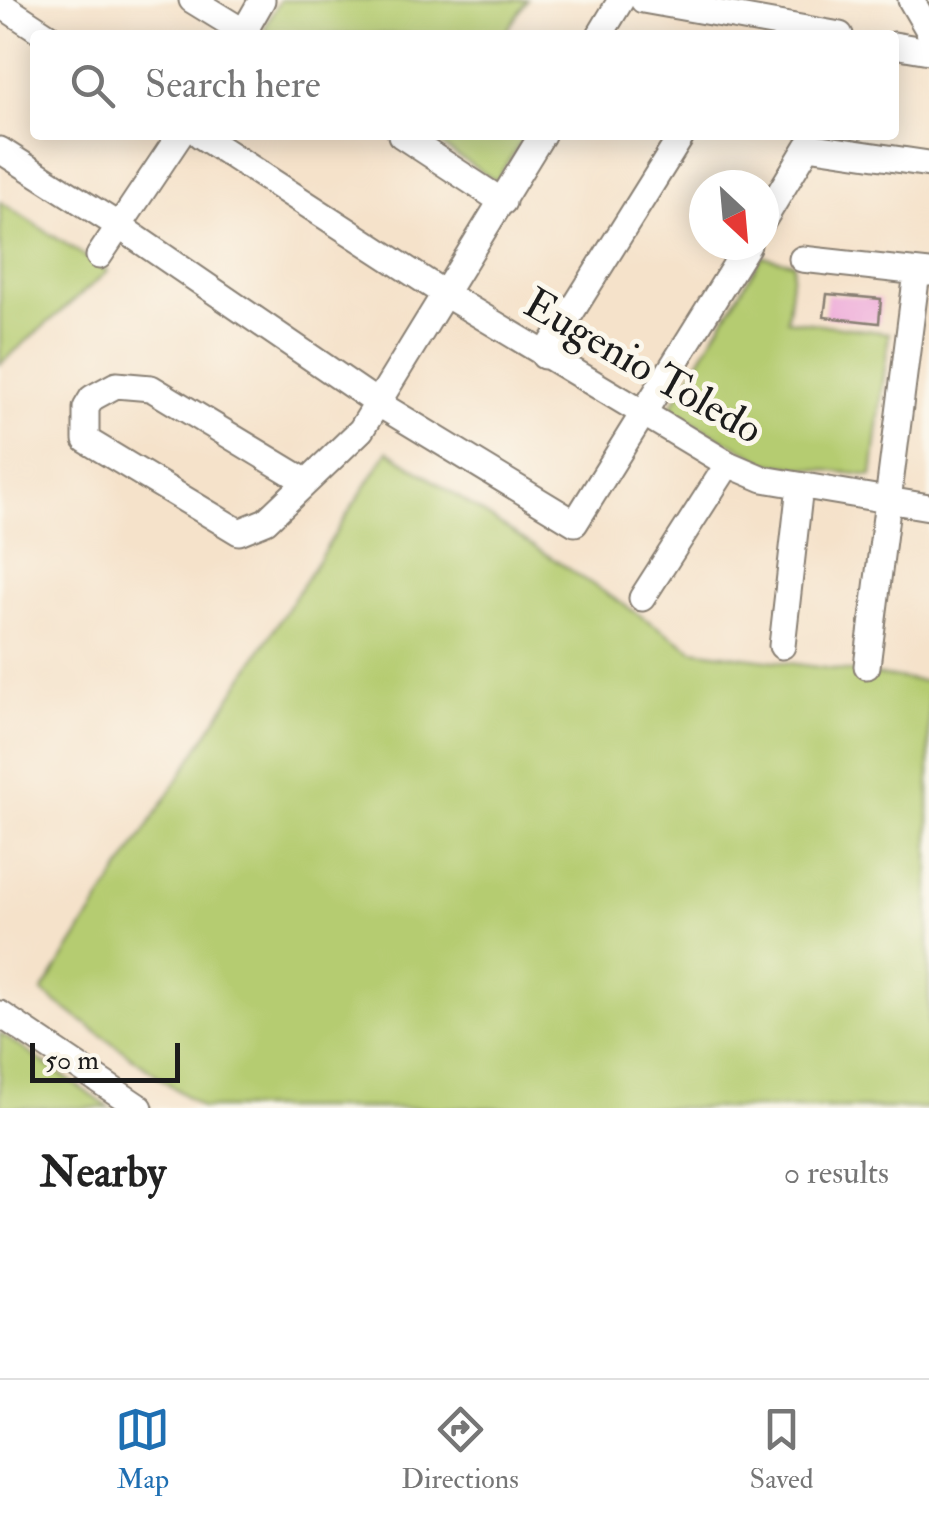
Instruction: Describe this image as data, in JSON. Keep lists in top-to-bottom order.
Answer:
{
  "streets": {
    "street": ["Eugenio Toledo"]
  },
  "scale_bar": "50 m",
  "north": "bottom right",
  "page": {
    "search": "Search here",
    "scale": "50 m",
    "heading": ["Nearby", "0 results"],
    "nav": ["Map", "Directions", "Saved"]
  }
}
